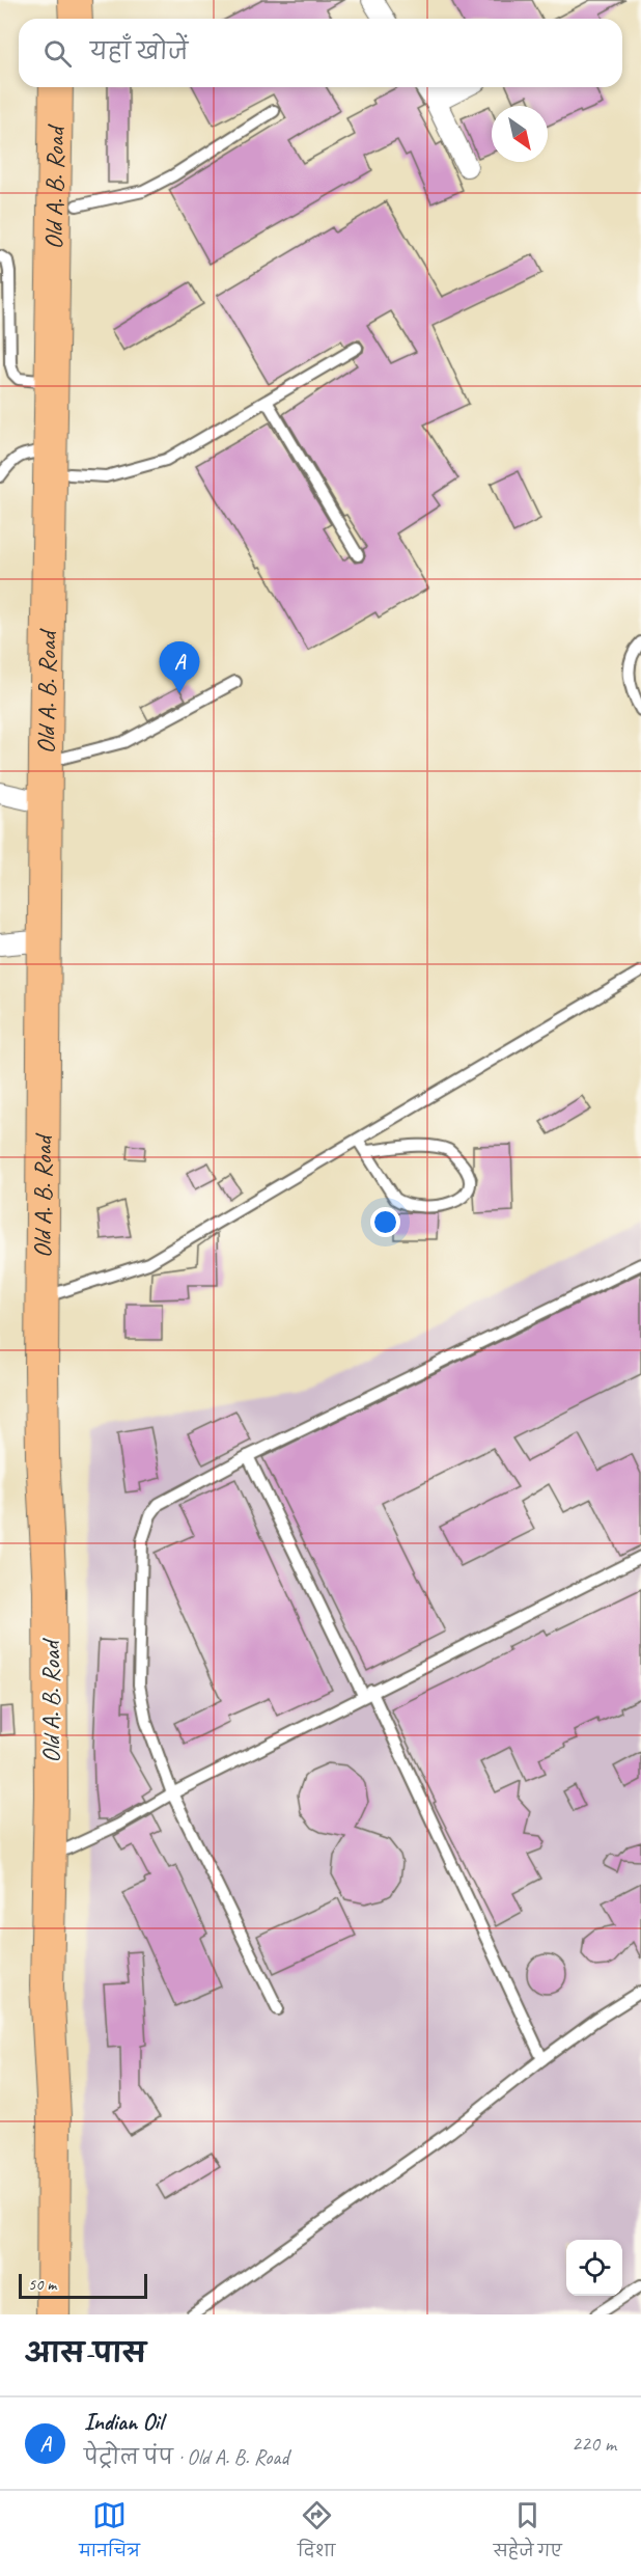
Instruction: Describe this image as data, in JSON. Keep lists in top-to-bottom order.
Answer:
{
  "streets": {
    "main road": ["Old A. B. Road"]
  },
  "scale_bar": "50 m",
  "north": "bottom right",
  "page": {
    "search": "यहाँ खोजें",
    "pins": "A",
    "scale": "50 m",
    "heading": "आस-पास",
    "list": [
      {
        "mark": "A",
        "name": "Indian Oil",
        "note": "पेट्रोल पंप · Old A. B. Road",
        "value": "220 m"
      }
    ],
    "nav": ["मानचित्र", "दिशा", "सहेजे गए"]
  }
}
